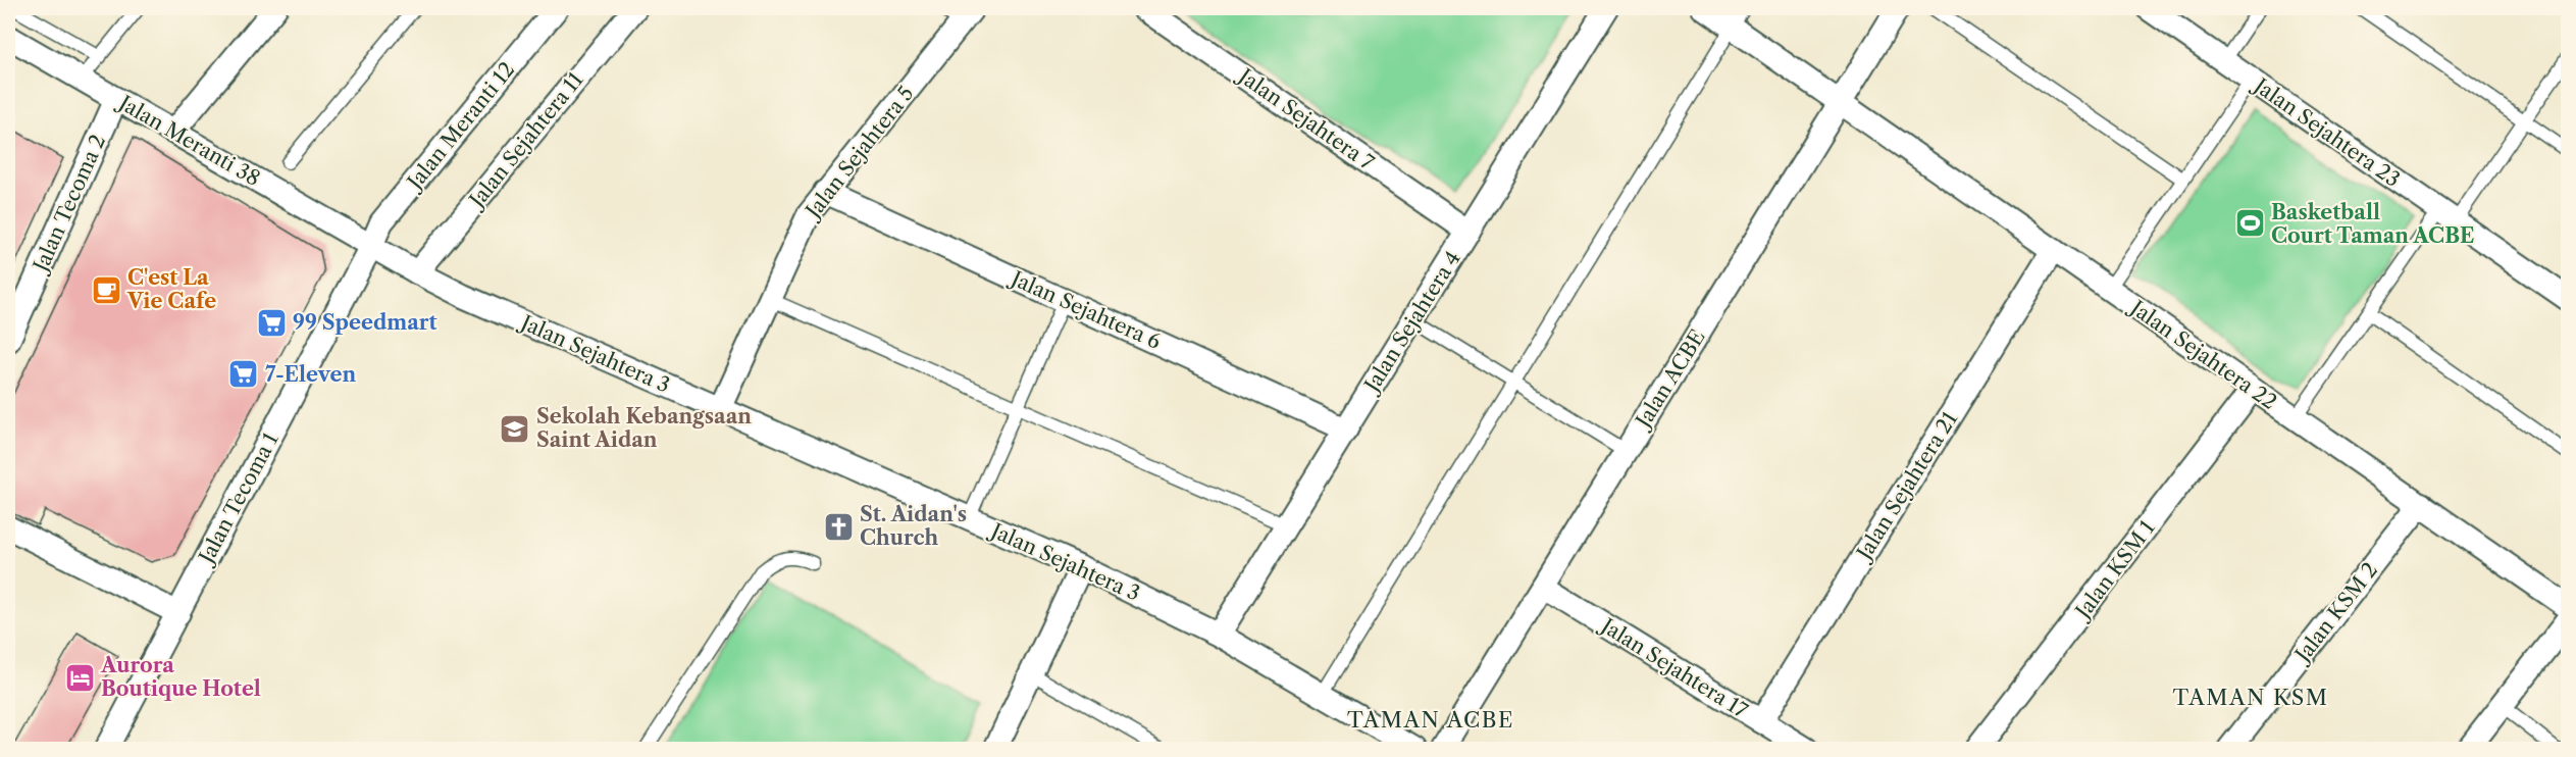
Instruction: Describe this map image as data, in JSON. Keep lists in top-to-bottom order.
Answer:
{
  "streets": {
    "street": [
      "Jalan Sejahtera 7",
      "Jalan Meranti 12",
      "Jalan Sejahtera 23",
      "Jalan Sejahtera 11",
      "Jalan Meranti 38",
      "Jalan Sejahtera 5",
      "Jalan Tecoma 2",
      "Jalan Sejahtera 6",
      "Jalan Sejahtera 4",
      "Jalan Sejahtera 3",
      "Jalan Sejahtera 22",
      "Jalan ACBE",
      "Jalan Sejahtera 21",
      "Jalan Tecoma 1",
      "Jalan KSM 1",
      "Jalan KSM 2",
      "Jalan Sejahtera 17"
    ]
  },
  "crossings": [
    ["Jalan Sejahtera 7", "Jalan Sejahtera 4"],
    ["Jalan Meranti 12", "Jalan Meranti 38"],
    ["Jalan Meranti 12", "Jalan Sejahtera 3"],
    ["Jalan Meranti 12", "Jalan Tecoma 1"],
    ["Jalan Sejahtera 11", "Jalan Sejahtera 3"],
    ["Jalan Meranti 38", "Jalan Tecoma 2"],
    ["Jalan Meranti 38", "Jalan Sejahtera 3"],
    ["Jalan Meranti 38", "Jalan Tecoma 1"],
    ["Jalan Sejahtera 5", "Jalan Sejahtera 6"],
    ["Jalan Sejahtera 5", "Jalan Sejahtera 3"],
    ["Jalan Sejahtera 6", "Jalan Sejahtera 4"],
    ["Jalan Sejahtera 4", "Jalan Sejahtera 3"],
    ["Jalan Sejahtera 3", "Jalan Tecoma 1"],
    ["Jalan Sejahtera 22", "Jalan ACBE"],
    ["Jalan Sejahtera 22", "Jalan Sejahtera 21"],
    ["Jalan Sejahtera 22", "Jalan KSM 1"],
    ["Jalan Sejahtera 22", "Jalan KSM 2"],
    ["Jalan ACBE", "Jalan Sejahtera 17"],
    ["Jalan Sejahtera 21", "Jalan Sejahtera 17"]
  ],
  "districts": ["TAMAN KSM", "TAMAN ACBE"],
  "places": {
    "sports": ["Basketball Court Taman ACBE"],
    "cafe": ["C'est La Vie Cafe"],
    "supermarket": ["99 Speedmart", "7-Eleven"],
    "school or university": ["Sekolah Kebangsaan Saint Aidan"],
    "church": ["St. Aidan's Church"],
    "hotel": ["Aurora Boutique Hotel"]
  }
}
